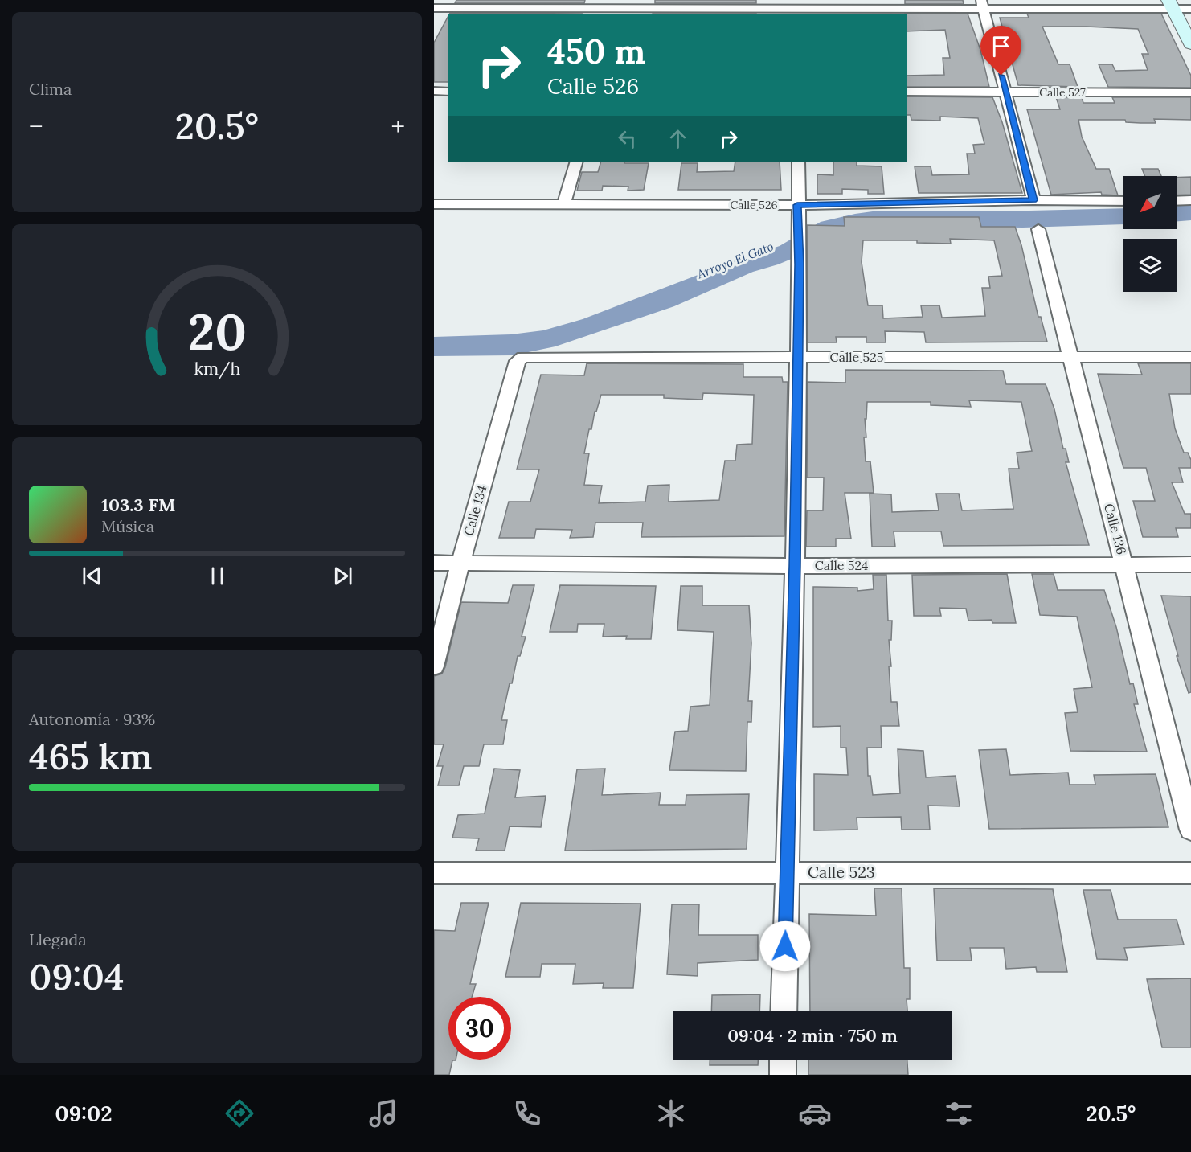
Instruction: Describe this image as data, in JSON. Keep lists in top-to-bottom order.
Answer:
{
  "streets": {
    "street": [
      "Calle 527",
      "Calle 526",
      "Calle 525",
      "Calle 134",
      "Calle 136",
      "Calle 524",
      "Calle 523"
    ]
  },
  "crossings": [
    ["Calle 525", "Calle 134"],
    ["Calle 525", "Calle 136"],
    ["Calle 134", "Calle 524"],
    ["Calle 136", "Calle 524"]
  ],
  "water": ["Arroyo El Gato"],
  "north": "bottom left",
  "page": {
    "tile": [
      "Clima",
      ["Autonomía · 93%", "465 km"],
      ["Llegada", "09:04"]
    ],
    "turn": ["450 m", "Calle 526"],
    "heat": ["−", "20.5°", "+"],
    "song": ["103.3 FM", "Música"],
    "limit": "30",
    "trip": "09:04 · 2 min · 750 m",
    "tabs": ["09:02", "20.5°"],
    "gauge": ["20", "km/h"]
  }
}
